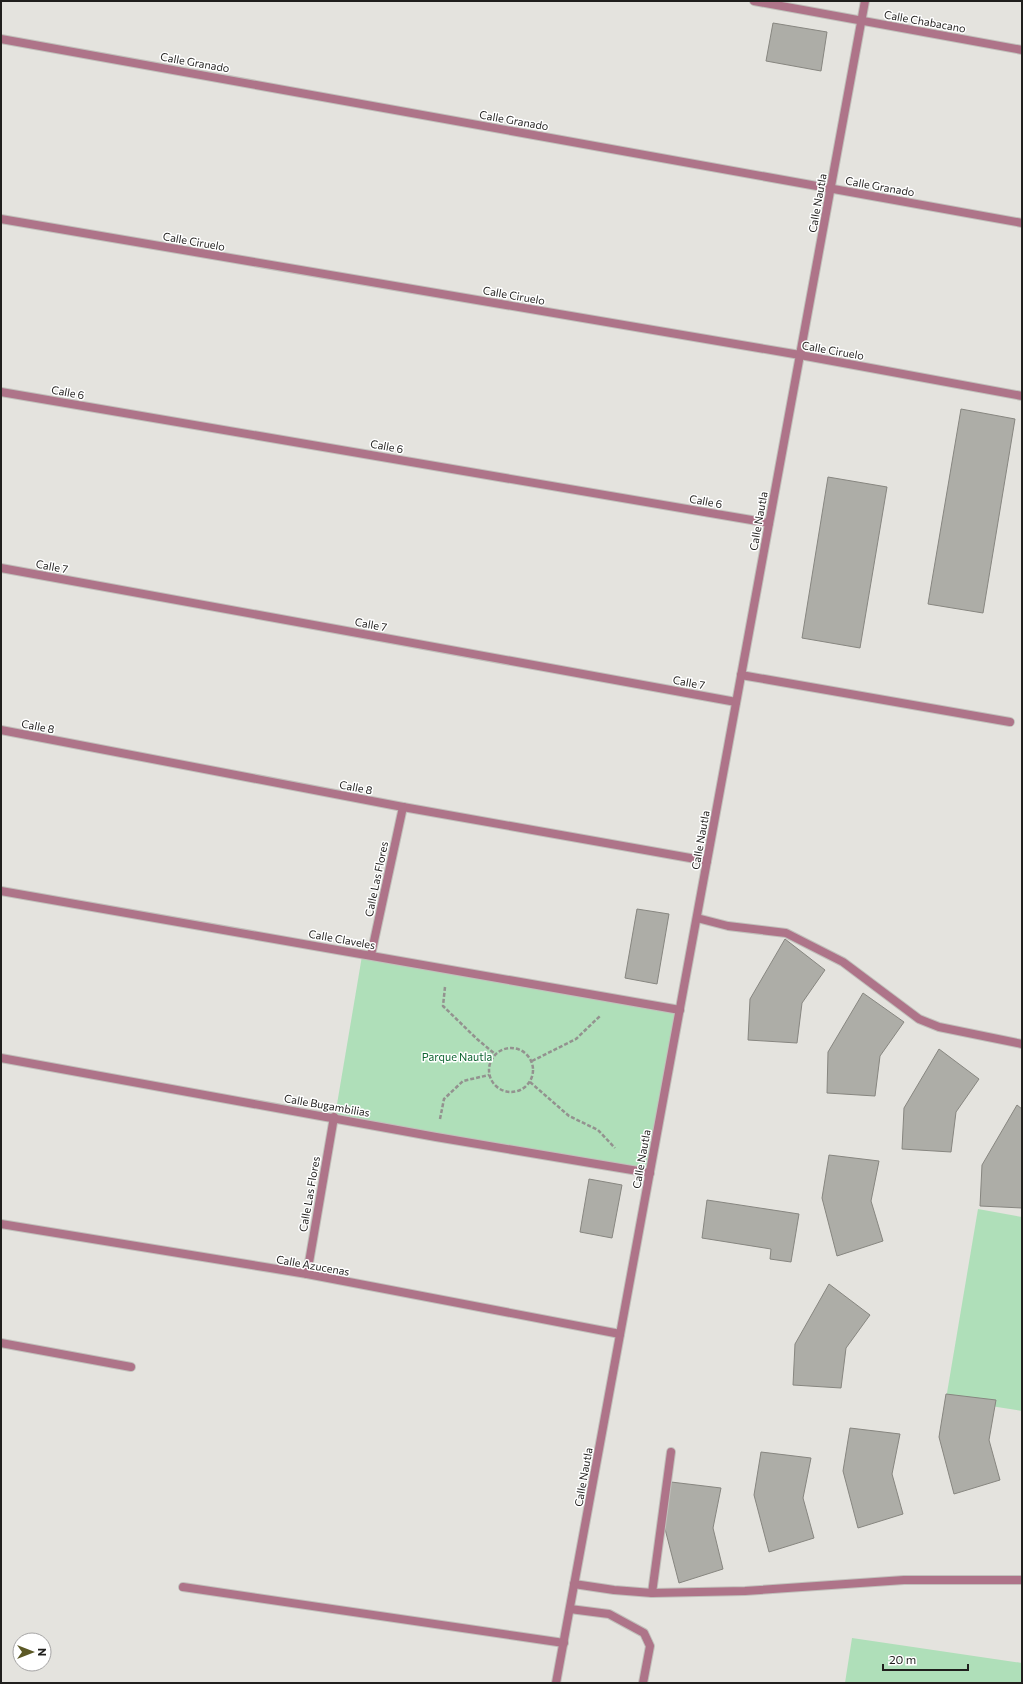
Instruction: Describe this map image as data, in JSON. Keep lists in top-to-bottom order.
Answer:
{
  "streets": {
    "street": [
      "Calle Chabacano",
      "Calle Granado",
      "Calle Nautla",
      "Calle Ciruelo",
      "Calle 6",
      "Calle 7",
      "Calle 8",
      "Calle Las Flores",
      "Calle Claveles",
      "Calle Bugambilias",
      "Calle Azucenas"
    ]
  },
  "crossings": [
    ["Calle Chabacano", "Calle Nautla"],
    ["Calle Granado", "Calle Nautla"],
    ["Calle Nautla", "Calle Ciruelo"],
    ["Calle Nautla", "Calle 6"],
    ["Calle Nautla", "Calle 7"],
    ["Calle Nautla", "Calle 8"],
    ["Calle Nautla", "Calle Claveles"],
    ["Calle Nautla", "Calle Bugambilias"],
    ["Calle Nautla", "Calle Azucenas"],
    ["Calle 8", "Calle Las Flores"],
    ["Calle Las Flores", "Calle Claveles"],
    ["Calle Las Flores", "Calle Bugambilias"],
    ["Calle Las Flores", "Calle Azucenas"]
  ],
  "parks": ["Parque Nautla"],
  "scale_bar": "20 m",
  "north": "right"
}
